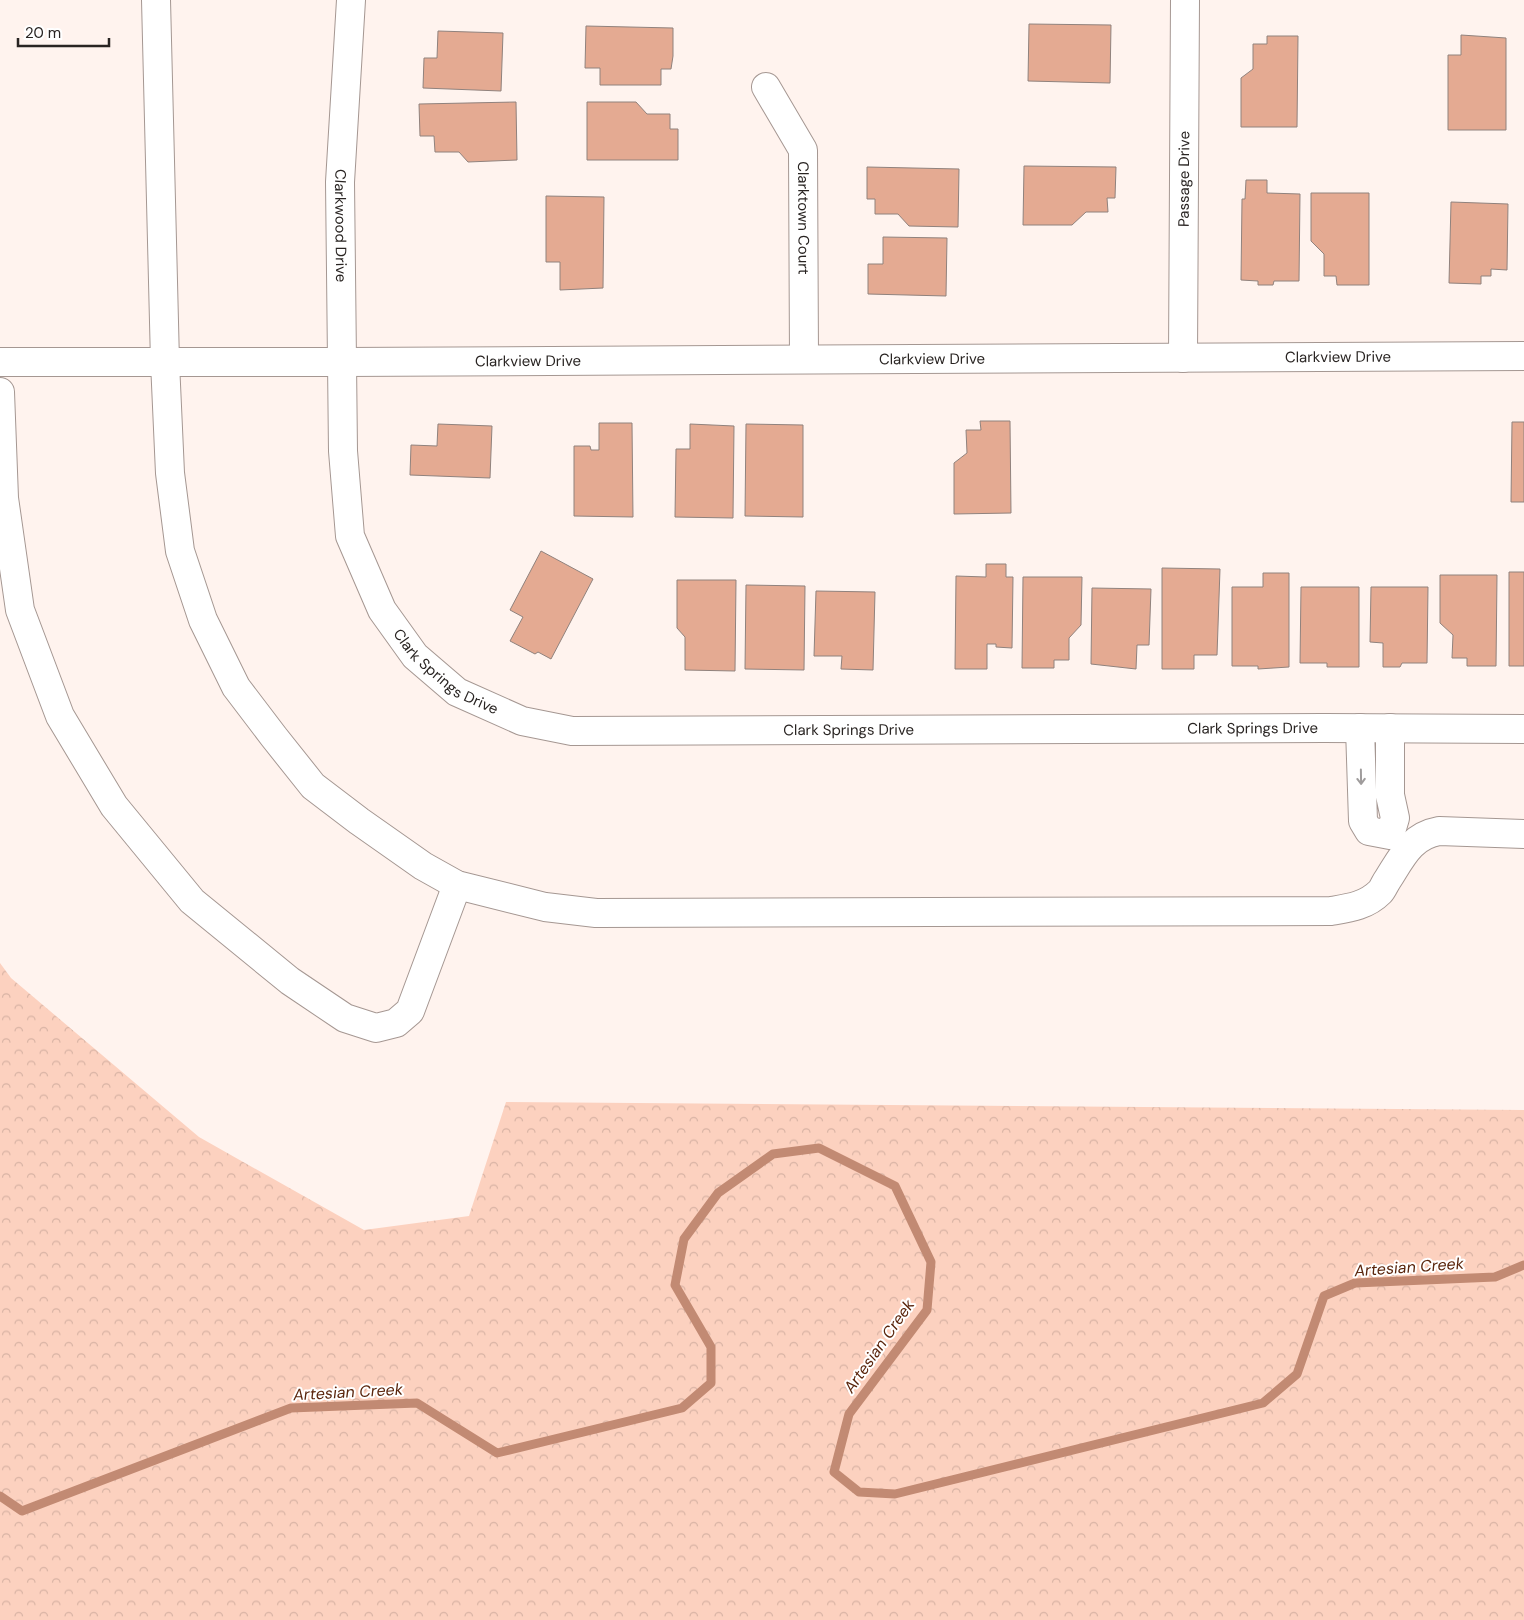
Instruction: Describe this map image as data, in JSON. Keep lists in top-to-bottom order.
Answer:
{
  "streets": {
    "street": [
      "Passage Drive",
      "Clarktown Court",
      "Clarkwood Drive",
      "Clarkview Drive",
      "Clark Springs Drive"
    ]
  },
  "crossings": [
    ["Passage Drive", "Clarkview Drive"],
    ["Clarktown Court", "Clarkview Drive"],
    ["Clarkwood Drive", "Clarkview Drive"],
    ["Clarkwood Drive", "Clark Springs Drive"]
  ],
  "water": ["Artesian Creek"],
  "scale_bar": "20 m"
}
